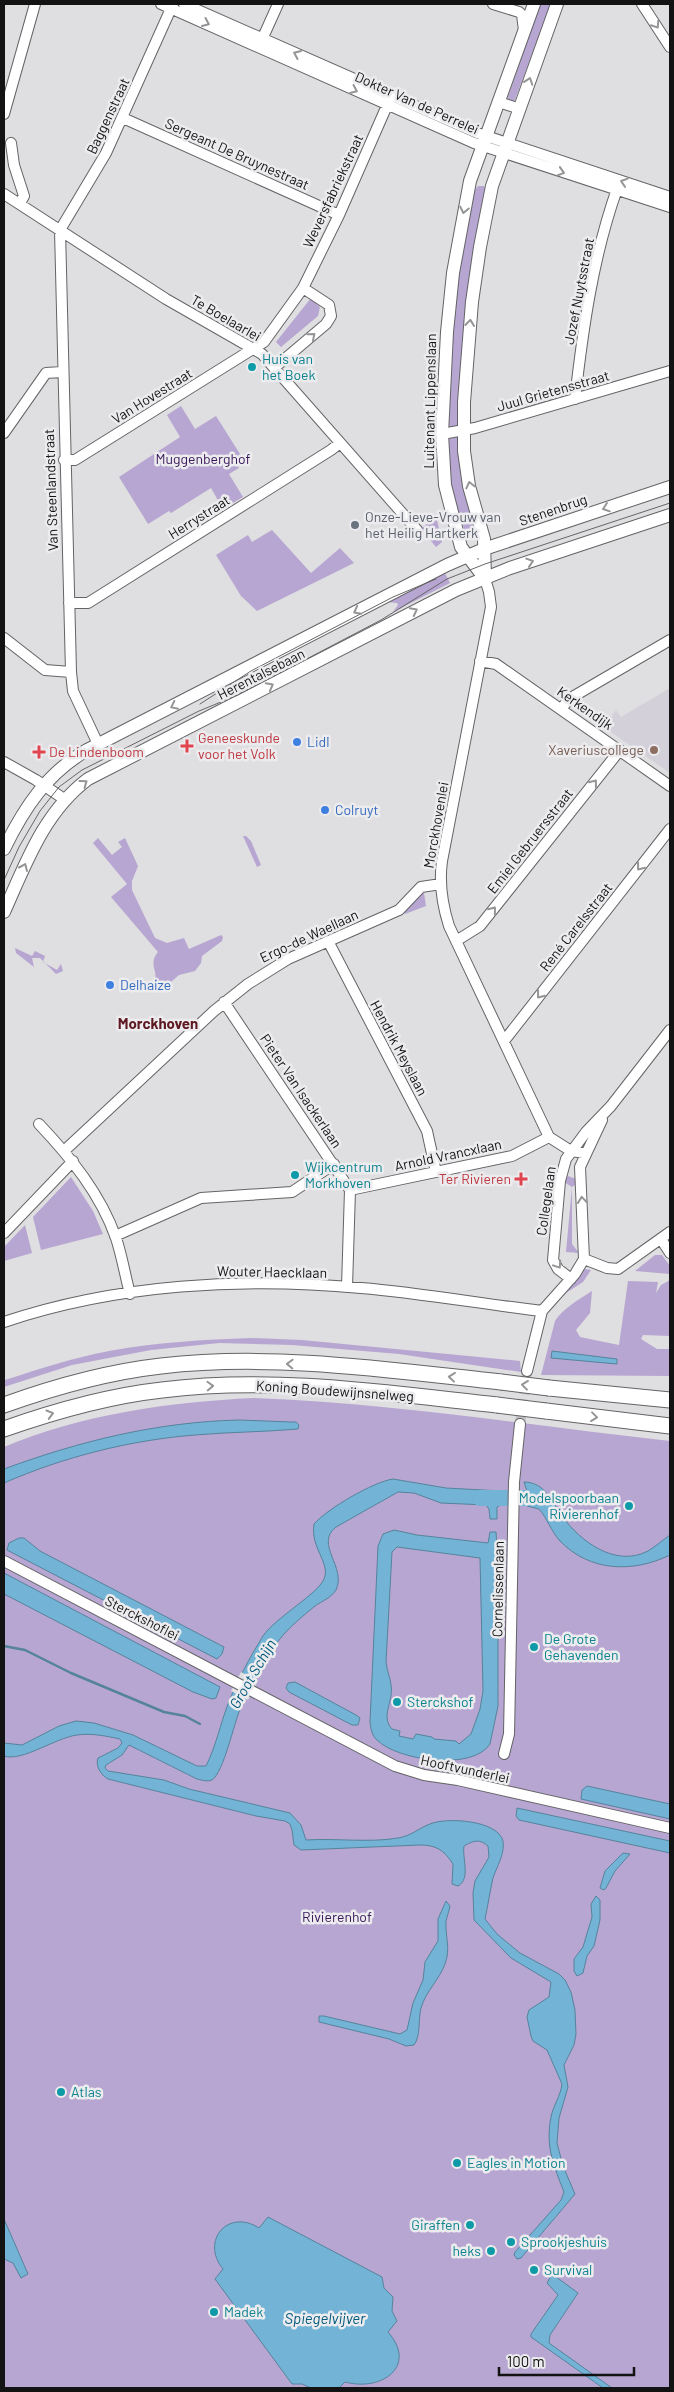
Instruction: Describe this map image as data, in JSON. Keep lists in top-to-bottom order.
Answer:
{
  "streets": {
    "highway": ["Koning Boudewijnsnelweg"],
    "main road": ["Luitenant Lippenslaan", "Stenenbrug", "Herentalsebaan"],
    "street": [
      "Dokter Van de Perrelei",
      "Baggenstraat",
      "Sergeant De Bruynestraat",
      "Weversfabriekstraat",
      "Jozef Nuytsstraat",
      "Te Boelaarlei",
      "Juul Grietensstraat",
      "Van Hovestraat",
      "Van Steenlandstraat",
      "Herrystraat",
      "Kerkendijk",
      "Morckhovenlei",
      "Emiel Gebruersstraat",
      "René Carelsstraat",
      "Ergo-de Waellaan",
      "Hendrik Meyslaan",
      "Pieter Van Isackerlaan",
      "Arnold Vrancxlaan",
      "Collegelaan",
      "Wouter Haecklaan",
      "Cornelissenlaan",
      "Sterckshoflei",
      "Hooftvunderlei"
    ]
  },
  "crossings": [
    ["Dokter Van de Perrelei", "Baggenstraat"],
    ["Dokter Van de Perrelei", "Weversfabriekstraat"],
    ["Dokter Van de Perrelei", "Jozef Nuytsstraat"],
    ["Dokter Van de Perrelei", "Luitenant Lippenslaan"],
    ["Baggenstraat", "Sergeant De Bruynestraat"],
    ["Baggenstraat", "Te Boelaarlei"],
    ["Baggenstraat", "Van Steenlandstraat"],
    ["Sergeant De Bruynestraat", "Weversfabriekstraat"],
    ["Weversfabriekstraat", "Te Boelaarlei"],
    ["Weversfabriekstraat", "Van Hovestraat"],
    ["Jozef Nuytsstraat", "Juul Grietensstraat"],
    ["Te Boelaarlei", "Van Hovestraat"],
    ["Te Boelaarlei", "Van Steenlandstraat"],
    ["Te Boelaarlei", "Herrystraat"],
    ["Juul Grietensstraat", "Luitenant Lippenslaan"],
    ["Van Hovestraat", "Van Steenlandstraat"],
    ["Luitenant Lippenslaan", "Stenenbrug"],
    ["Luitenant Lippenslaan", "Herentalsebaan"],
    ["Luitenant Lippenslaan", "Morckhovenlei"],
    ["Van Steenlandstraat", "Herrystraat"],
    ["Van Steenlandstraat", "Herentalsebaan"],
    ["Stenenbrug", "Herentalsebaan"],
    ["Herentalsebaan", "Morckhovenlei"],
    ["Kerkendijk", "Morckhovenlei"],
    ["Kerkendijk", "Emiel Gebruersstraat"],
    ["Morckhovenlei", "Emiel Gebruersstraat"],
    ["Morckhovenlei", "René Carelsstraat"],
    ["Morckhovenlei", "Ergo-de Waellaan"],
    ["Morckhovenlei", "Arnold Vrancxlaan"],
    ["Ergo-de Waellaan", "Hendrik Meyslaan"],
    ["Ergo-de Waellaan", "Pieter Van Isackerlaan"],
    ["Hendrik Meyslaan", "Arnold Vrancxlaan"],
    ["Pieter Van Isackerlaan", "Arnold Vrancxlaan"],
    ["Sterckshoflei", "Hooftvunderlei"]
  ],
  "one_way": ["Emiel Gebruersstraat", "René Carelsstraat"],
  "districts": ["Morckhoven"],
  "water": ["Groot Schijn", "Spiegelvijver"],
  "parks": ["Muggenberghof", "Rivierenhof"],
  "places": {
    "other": [
      "Huis van het Boek",
      "Onze-Lieve-Vrouw van het Heilig Hartkerk",
      "Lidl",
      "Xaveriuscollege",
      "Colruyt",
      "Delhaize",
      "Wijkcentrum Morkhoven",
      "Modelspoorbaan Rivierenhof",
      "De Grote Gehavenden",
      "Sterckshof",
      "Atlas",
      "Eagles in Motion",
      "Giraffen",
      "Sprookjeshuis",
      "heks",
      "Survival",
      "Madek"
    ],
    "health": ["Geneeskunde voor het Volk", "De Lindenboom", "Ter Rivieren"]
  },
  "scale_bar": "100 m"
}
